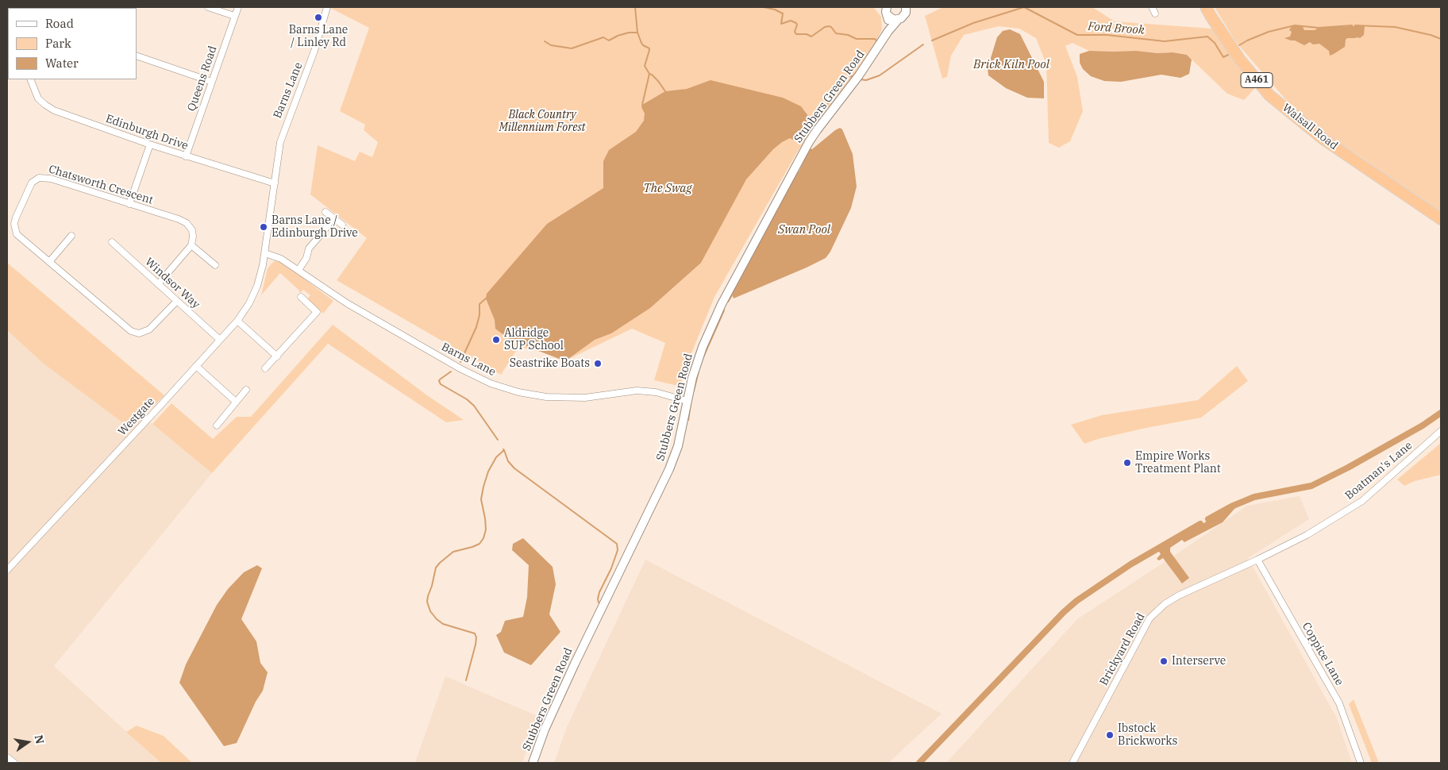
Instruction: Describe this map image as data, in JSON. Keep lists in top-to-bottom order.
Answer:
{
  "streets": {
    "highway": ["A461", "Walsall Road"],
    "street": [
      "Queens Road",
      "Barns Lane",
      "Stubbers Green Road",
      "Edinburgh Drive",
      "Chatsworth Crescent",
      "Windsor Way",
      "Westgate",
      "Boatman's Lane",
      "Brickyard Road",
      "Coppice Lane"
    ]
  },
  "crossings": [
    ["Queens Road", "Edinburgh Drive"],
    ["Barns Lane", "Stubbers Green Road"],
    ["Barns Lane", "Edinburgh Drive"],
    ["Barns Lane", "Westgate"],
    ["Chatsworth Crescent", "Windsor Way"],
    ["Windsor Way", "Westgate"],
    ["Boatman's Lane", "Brickyard Road"],
    ["Brickyard Road", "Coppice Lane"]
  ],
  "water": [
    "Ford Brook",
    "Brick Kiln Pool",
    "The Swag",
    "Swan Pool"
  ],
  "parks": ["Black Country Millennium Forest"],
  "places": [
    "Barns Lane / Linley Rd",
    "Barns Lane / Edinburgh Drive",
    "Aldridge SUP School",
    "Seastrike Boats",
    "Empire Works Treatment Plant",
    "Interserve",
    "Ibstock Brickworks"
  ],
  "legend": ["Road", "Park", "Water"],
  "north": "right"
}
